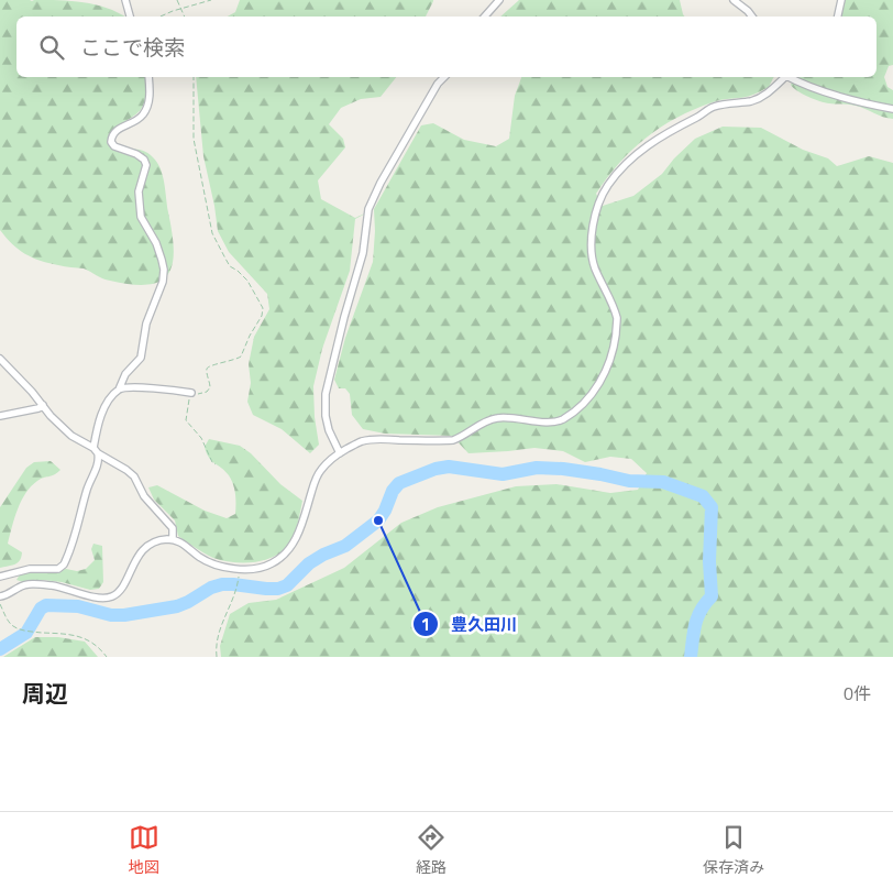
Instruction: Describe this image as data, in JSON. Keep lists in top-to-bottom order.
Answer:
{
  "places": ["豊久田川"],
  "page": {
    "search": "ここで検索",
    "heading": ["周辺", "0件"],
    "nav": ["地図", "経路", "保存済み"]
  }
}
